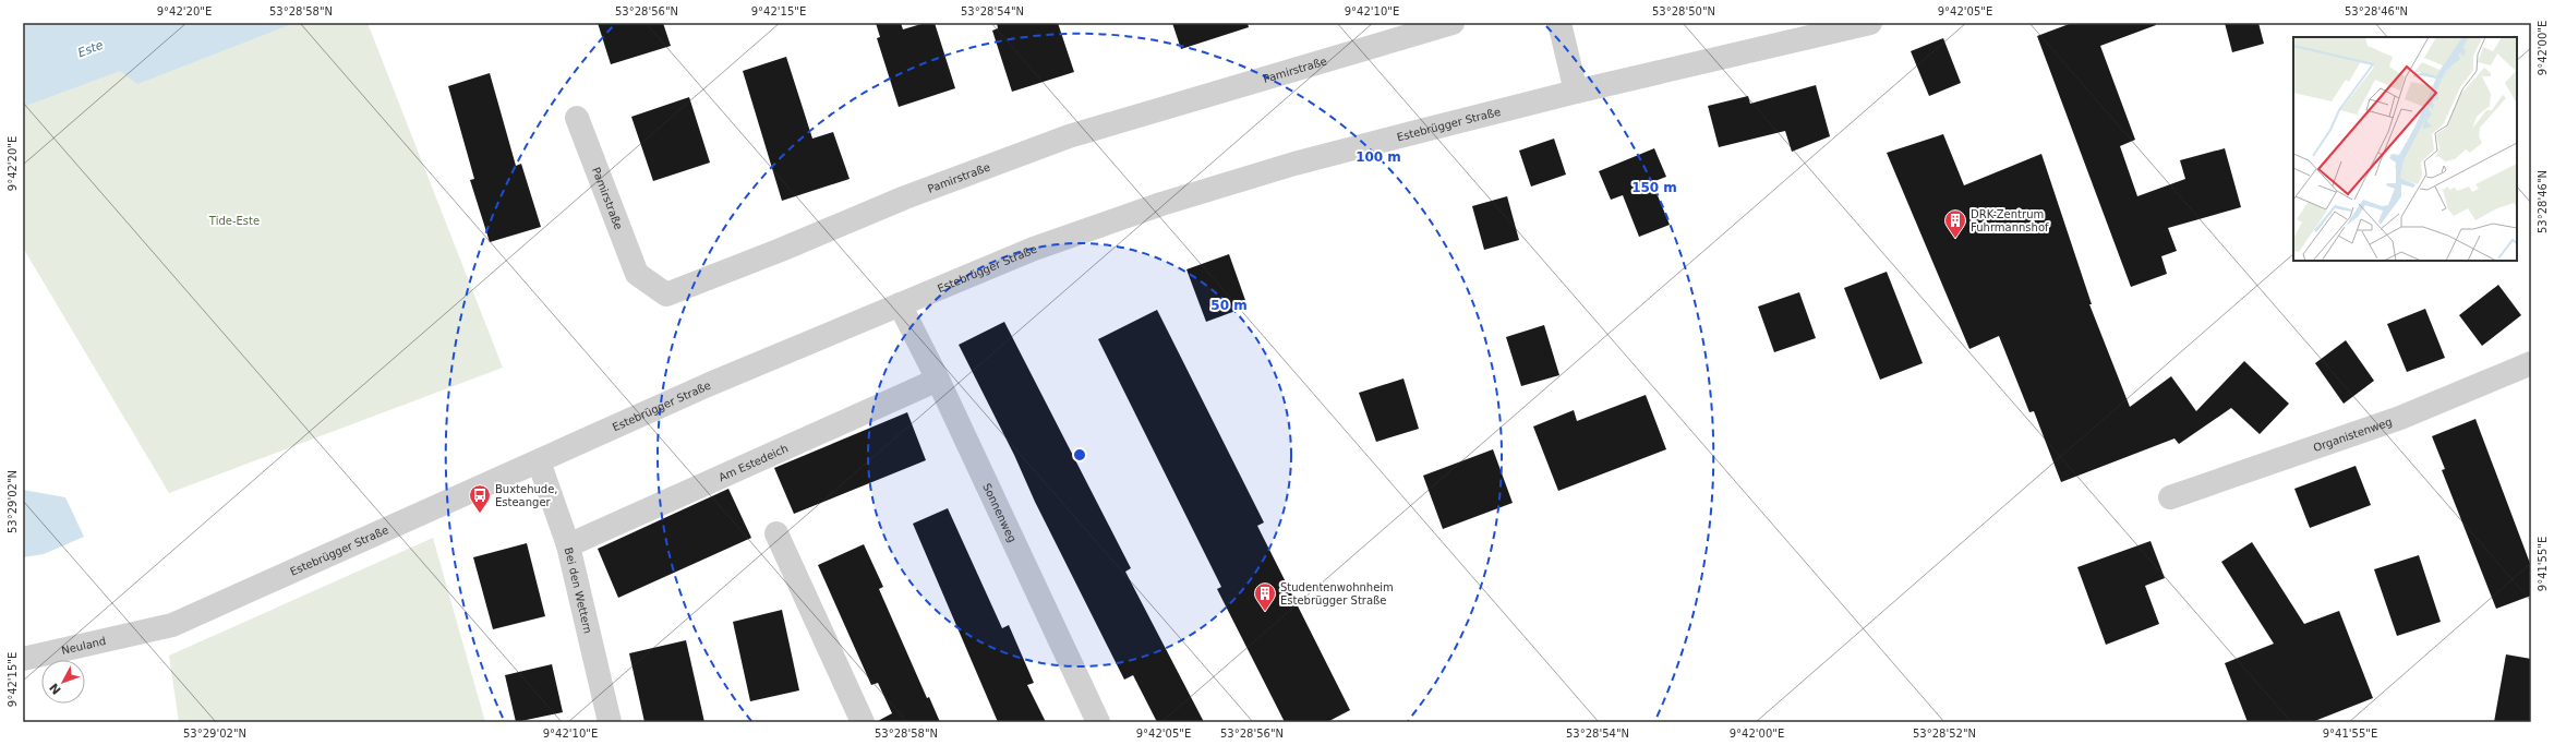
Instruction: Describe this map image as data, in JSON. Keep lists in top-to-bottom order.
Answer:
{
  "streets": {
    "street": [
      "Pamirstraße",
      "Estebrügger Straße",
      "Organistenweg",
      "Am Estedeich",
      "Sonnenweg",
      "Bei den Wettern",
      "Neuland"
    ]
  },
  "crossings": [
    ["Estebrügger Straße", "Sonnenweg"],
    ["Estebrügger Straße", "Bei den Wettern"],
    ["Estebrügger Straße", "Neuland"],
    ["Am Estedeich", "Sonnenweg"],
    ["Am Estedeich", "Bei den Wettern"]
  ],
  "water": ["Este"],
  "parks": ["Tide-Este"],
  "places": {
    "building": ["DRK-Zentrum Fuhrmannshof", "Studentenwohnheim Estebrügger Straße"],
    "bus stop": ["Buxtehude, Esteanger"]
  },
  "north": "bottom left",
  "coordinates": [
    "9°42'20\"E",
    "53°28'58\"N",
    "53°28'56\"N",
    "9°42'15\"E",
    "53°28'54\"N",
    "9°42'10\"E",
    "53°28'50\"N",
    "9°42'05\"E",
    "53°28'46\"N",
    "9°42'00\"E",
    "53°29'02\"N",
    "9°41'55\"E",
    "53°28'52\"N"
  ],
  "rings": ["100 m", "150 m", "50 m"]
}
